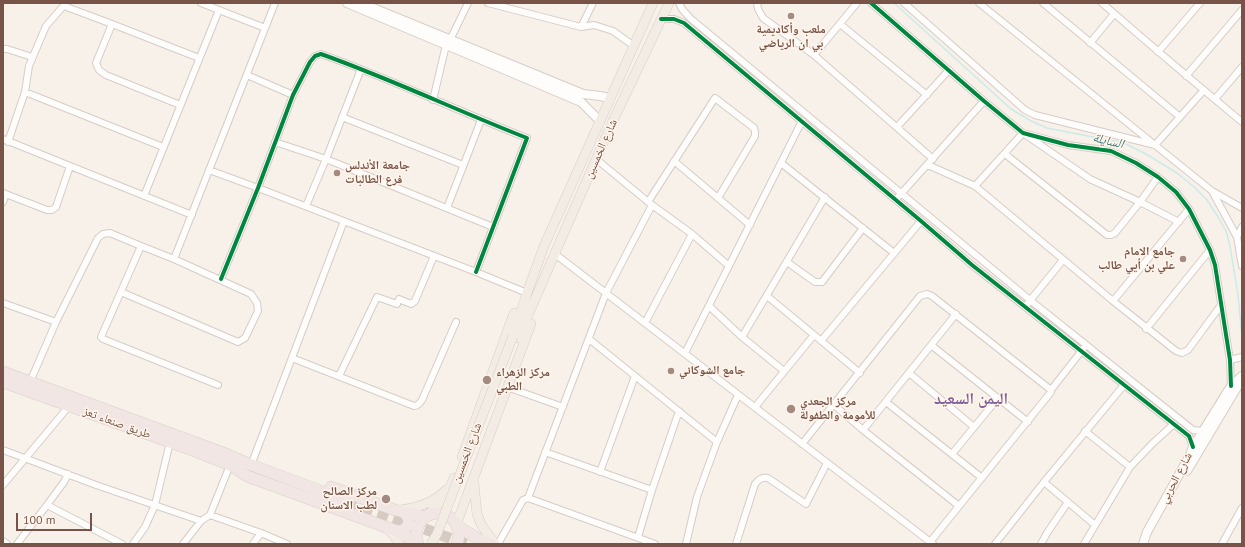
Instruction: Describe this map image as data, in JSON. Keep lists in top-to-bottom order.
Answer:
{
  "streets": {
    "highway": ["طريق صنعاء تعز"],
    "main road": ["شارع الخمسين"],
    "street": ["شارع الحربي"]
  },
  "crossings": [
    ["شارع الخمسين", "طريق صنعاء تعز"]
  ],
  "districts": ["اليمن السعيد"],
  "water": ["السايلة"],
  "places": [
    "ملعب وأكاديمية بي ان الرياضي",
    "جامعة الأندلس فرع الطالبات",
    "جامع الامام علي بن أيي طالب",
    "جامع الشوكاني",
    "مركز الزهراء الطبي",
    "مركز الجعدي للأمومة والطفولة",
    "مركز الصالح لطب الاسنان"
  ],
  "scale_bar": "100 m"
}
